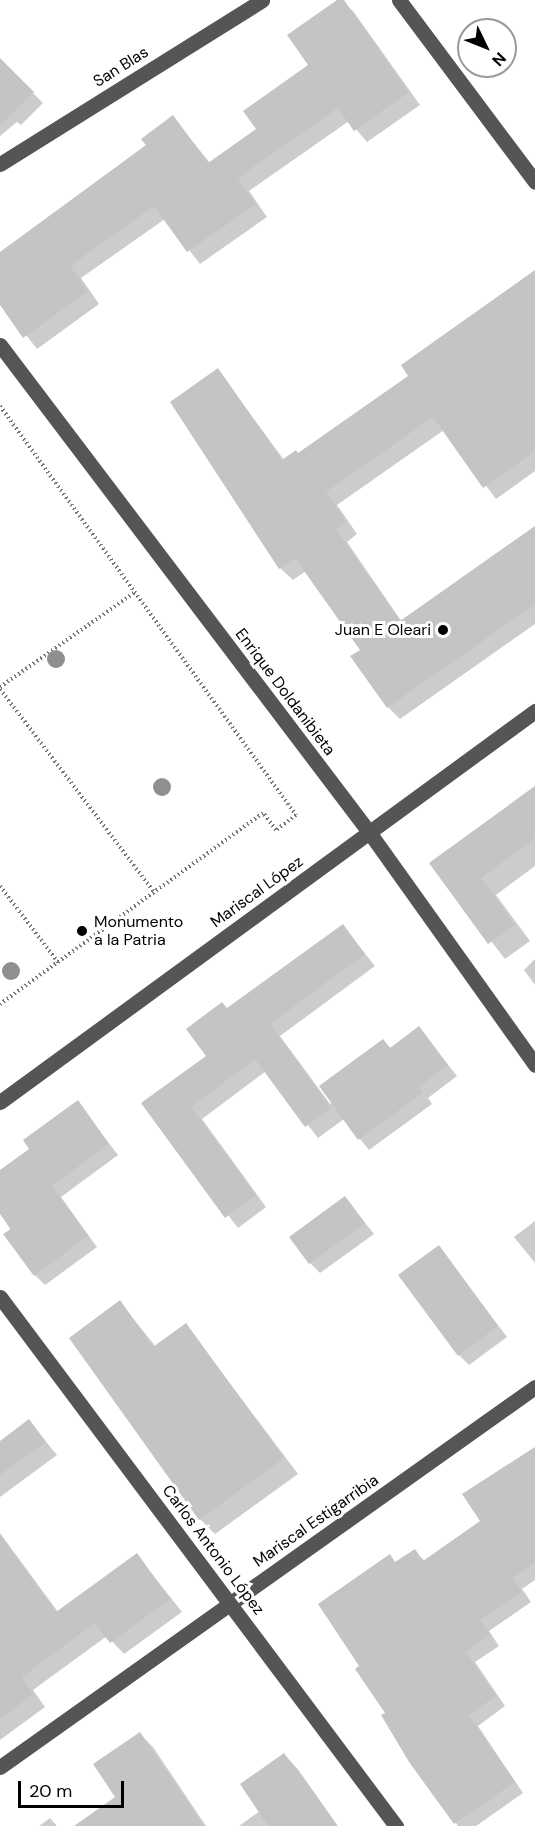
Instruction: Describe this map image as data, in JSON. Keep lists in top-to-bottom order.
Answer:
{
  "streets": {
    "street": [
      "San Blas",
      "Enrique Doldanibieta",
      "Mariscal López",
      "Mariscal Estigarribia",
      "Carlos Antonio López"
    ]
  },
  "crossings": [
    ["Enrique Doldanibieta", "Mariscal López"],
    ["Mariscal Estigarribia", "Carlos Antonio López"]
  ],
  "places": ["Juan E Oleari", "Monumento a la Patria"],
  "scale_bar": "20 m",
  "north": "bottom right"
}
